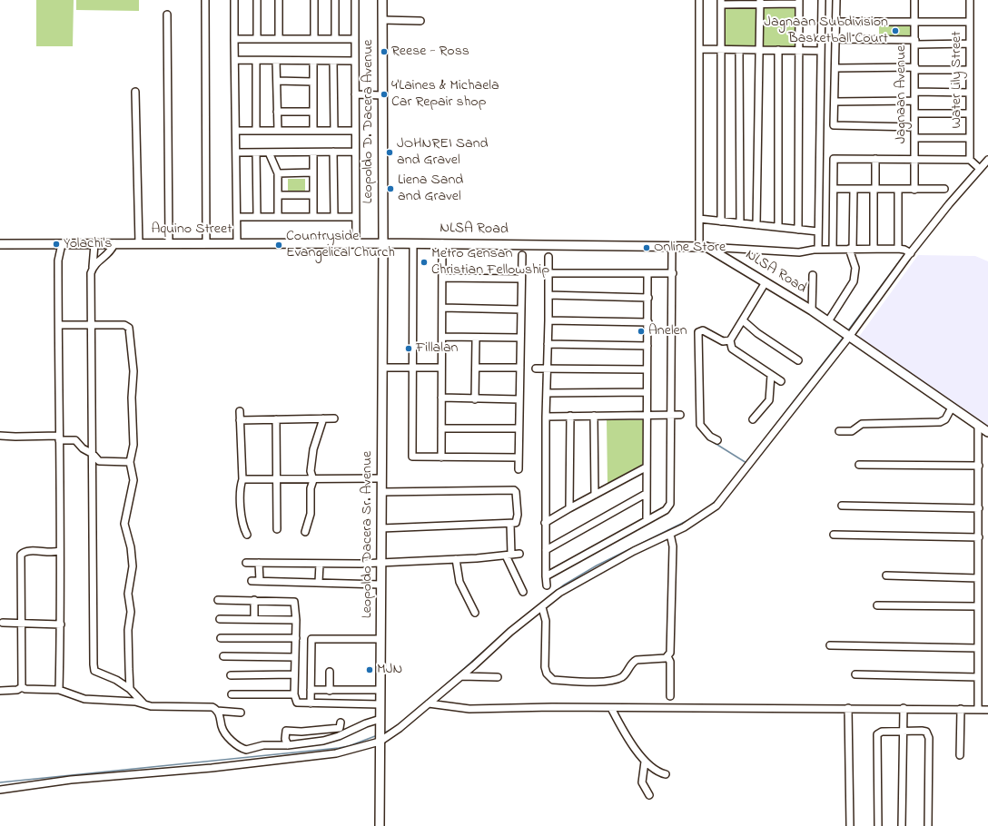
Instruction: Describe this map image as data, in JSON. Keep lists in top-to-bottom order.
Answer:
{
  "streets": {
    "main road": [
      "Leopoldo D. Dacera Avenue",
      "Aquino Street",
      "NLSA Road",
      "Leopoldo Dacera Sr. Avenue"
    ],
    "street": ["Water Lily Street", "Jagnaan Avenue"]
  },
  "crossings": [
    ["Leopoldo D. Dacera Avenue", "Aquino Street"],
    ["Leopoldo D. Dacera Avenue", "NLSA Road"],
    ["Leopoldo D. Dacera Avenue", "Leopoldo Dacera Sr. Avenue"],
    ["Aquino Street", "NLSA Road"],
    ["Aquino Street", "Leopoldo Dacera Sr. Avenue"],
    ["NLSA Road", "Leopoldo Dacera Sr. Avenue"]
  ],
  "places": [
    "Jagnaan Subdivision Basketball Court",
    "Reese - Ross",
    "4'Laines & Michaela Car Repair shop",
    "JOHNREI Sand and Gravel",
    "Liena Sand and Gravel",
    "Yolachi's",
    "Countryside Evangelical Church",
    "Online Store",
    "Metro Gensan Christian Fellowship",
    "Anelen",
    "Fillalan",
    "MJN"
  ]
}
